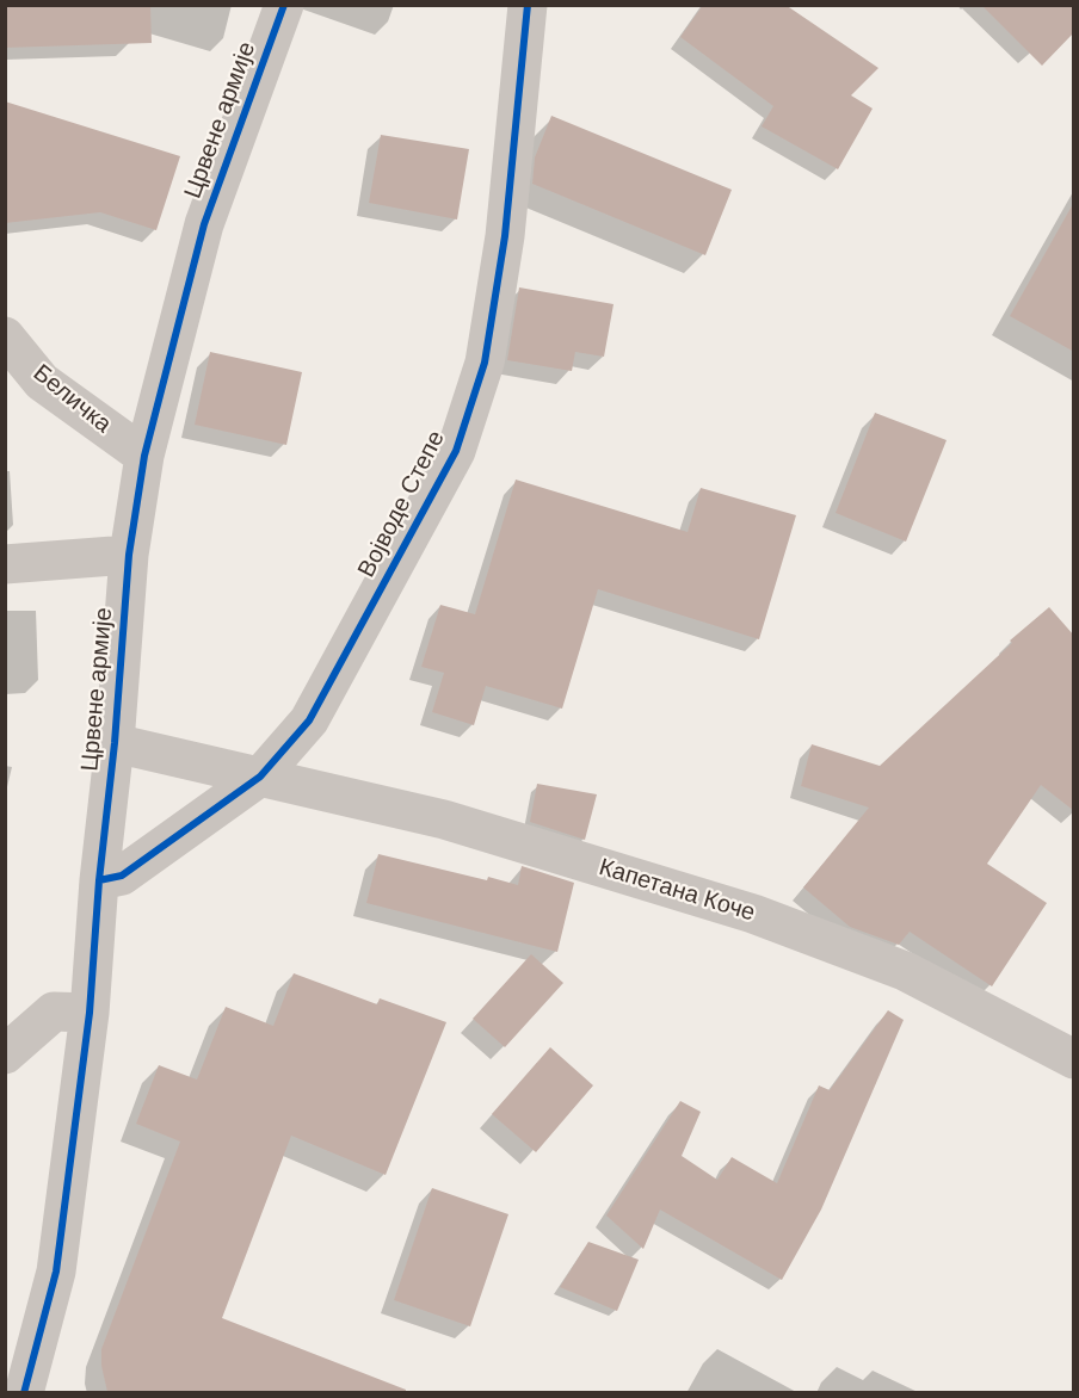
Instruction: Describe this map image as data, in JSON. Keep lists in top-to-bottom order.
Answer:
{
  "streets": {
    "street": [
      "Црвене армије",
      "Беличка",
      "Војводе Степе",
      "Капетана Коче"
    ]
  },
  "crossings": [
    ["Црвене армије", "Беличка"],
    ["Црвене армије", "Капетана Коче"],
    ["Војводе Степе", "Капетана Коче"]
  ]
}
